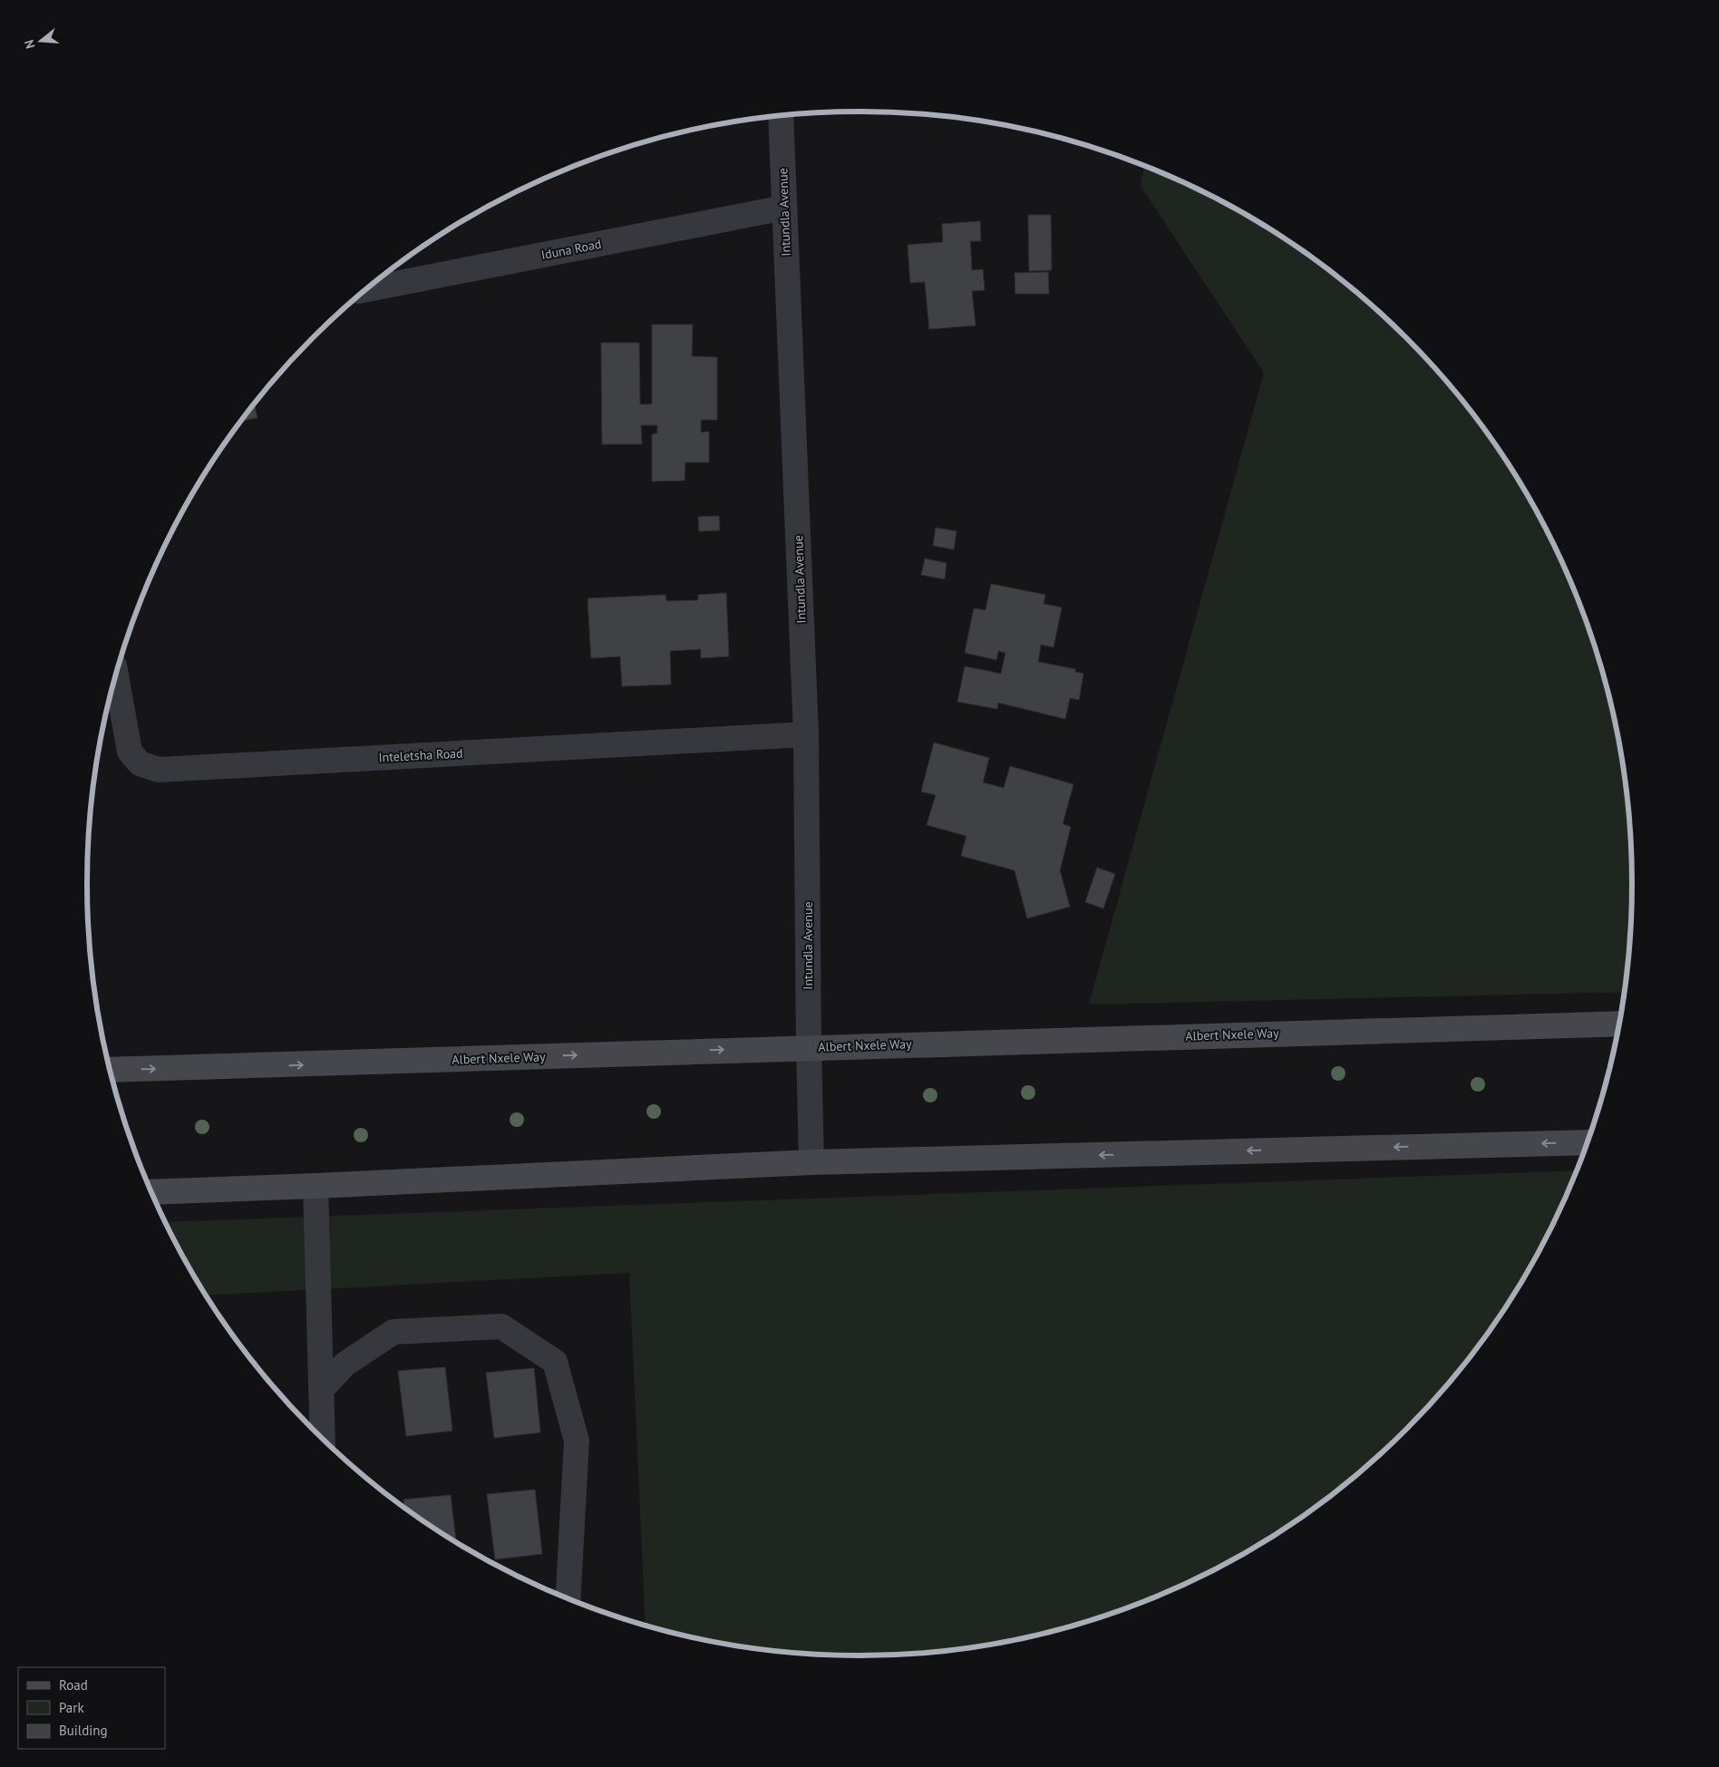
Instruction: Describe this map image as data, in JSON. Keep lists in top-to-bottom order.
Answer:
{
  "streets": {
    "main road": ["Albert Nxele Way"],
    "street": ["Intundla Avenue", "Iduna Road", "Inteletsha Road"]
  },
  "crossings": [
    ["Intundla Avenue", "Iduna Road"],
    ["Intundla Avenue", "Inteletsha Road"],
    ["Intundla Avenue", "Albert Nxele Way"]
  ],
  "legend": ["Road", "Park", "Building"],
  "north": "left"
}
